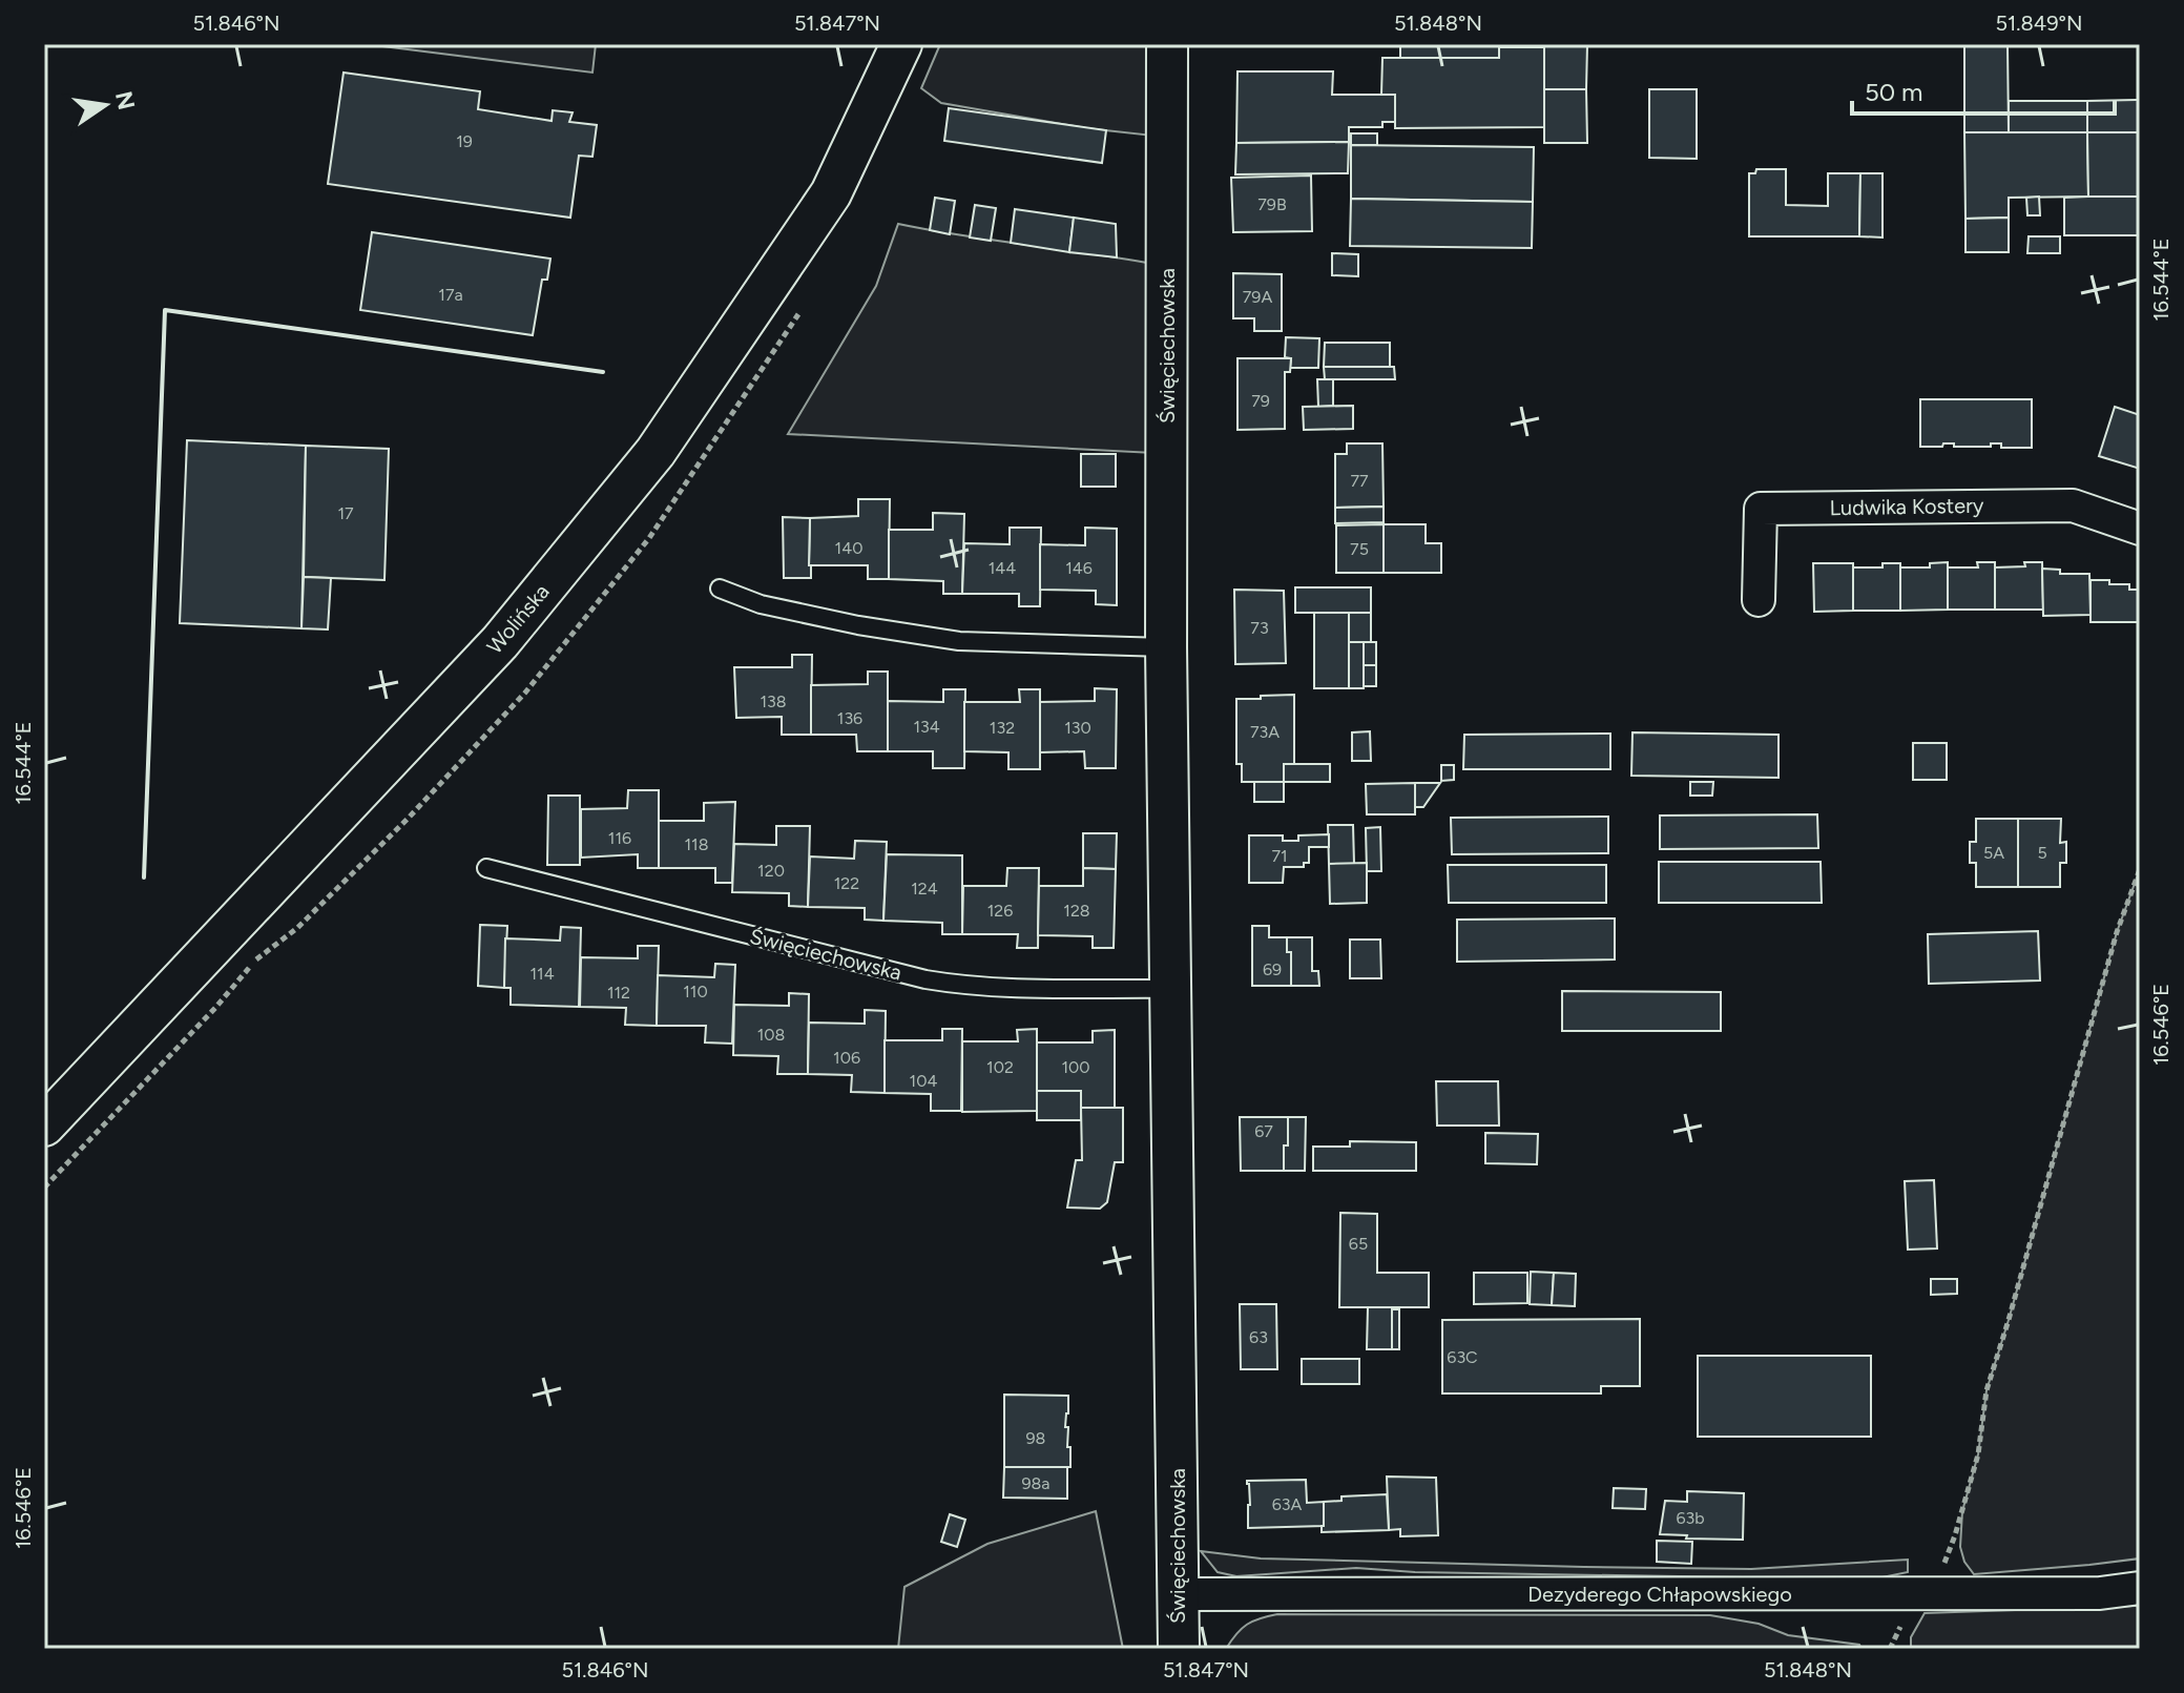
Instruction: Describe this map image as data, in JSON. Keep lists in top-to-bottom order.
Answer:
{
  "streets": {
    "street": [
      "Święciechowska",
      "Ludwika Kostery",
      "Wolińska",
      "Dezyderego Chłapowskiego"
    ]
  },
  "crossings": [
    ["Święciechowska", "Dezyderego Chłapowskiego"]
  ],
  "house_numbers": [
    "19",
    "79B",
    "17a",
    "79A",
    "79",
    "77",
    "17",
    "140",
    "75",
    "144",
    "146",
    "73",
    "138",
    "136",
    "134",
    "132",
    "130",
    "73A",
    "116",
    "118",
    "5A",
    "5",
    "71",
    "120",
    "122",
    "124",
    "126",
    "128",
    "69",
    "114",
    "110",
    "112",
    "108",
    "106",
    "102",
    "100",
    "104",
    "67",
    "65",
    "63",
    "63C",
    "98",
    "98a",
    "63A",
    "63b"
  ],
  "scale_bar": "50 m",
  "north": "right",
  "coordinates": [
    "51.846°N",
    "51.847°N",
    "51.848°N",
    "51.849°N",
    "16.544°E",
    "16.546°E"
  ]
}
